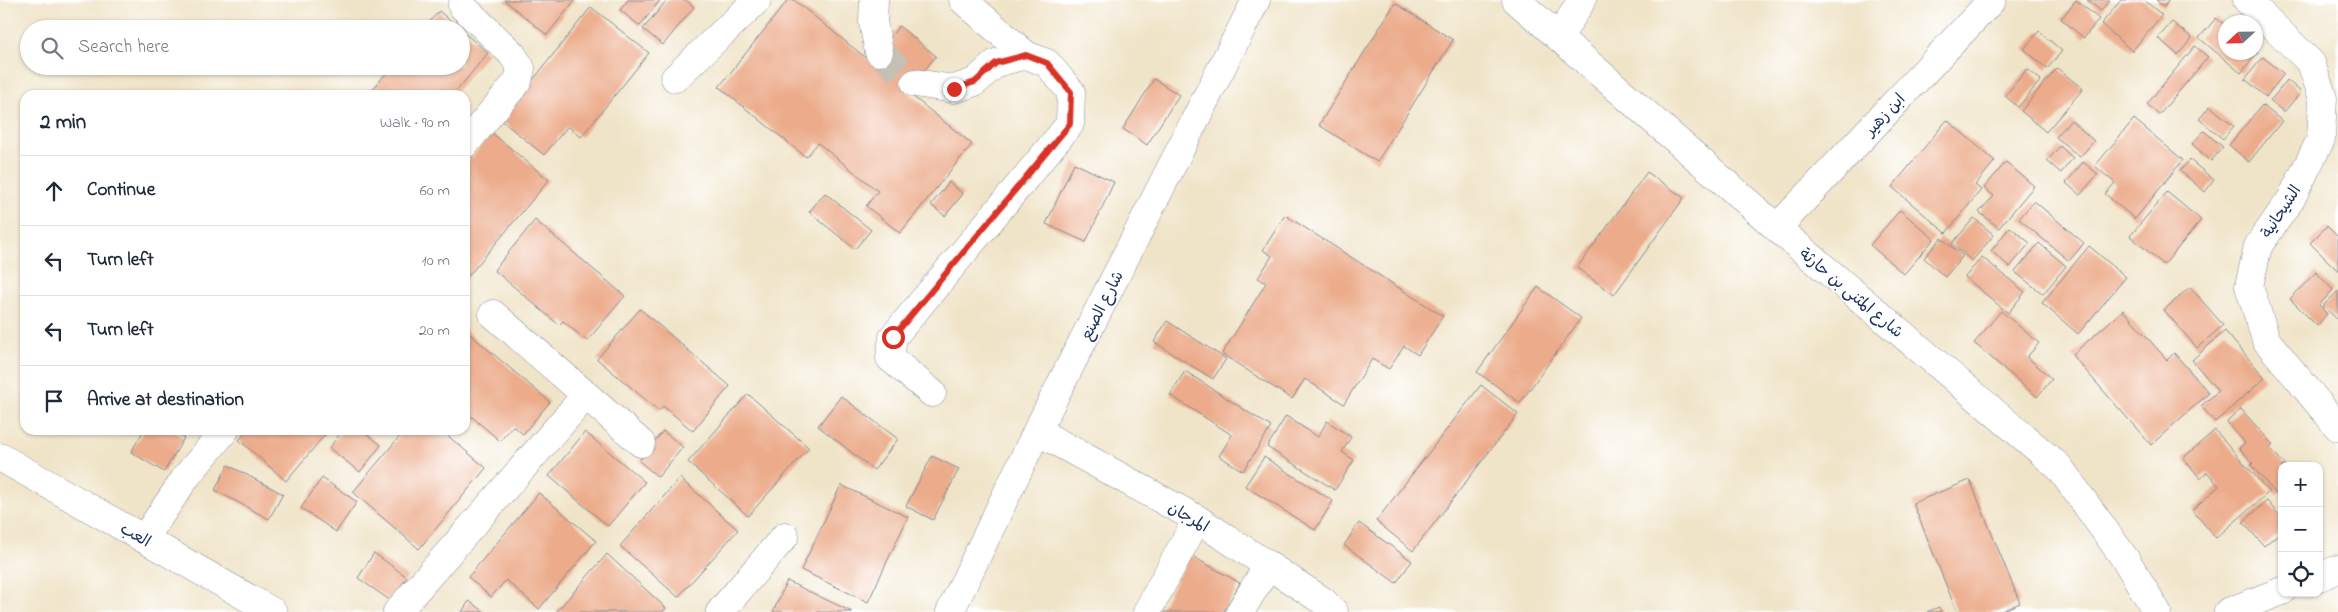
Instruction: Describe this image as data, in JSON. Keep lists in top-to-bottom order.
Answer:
{
  "streets": {
    "street": [
      "ابن زهير",
      "الشيحانية",
      "شارع المثنى بن حارثة",
      "شارع الصنع",
      "المرجان",
      "العب"
    ]
  },
  "crossings": [
    ["ابن زهير", "شارع المثنى بن حارثة"],
    ["شارع الصنع", "المرجان"]
  ],
  "north": "left",
  "page": {
    "search": "Search here",
    "heading": ["2 min", "Walk · 90 m"],
    "list": [
      ["Continue", "60 m"],
      ["Turn left", "10 m"],
      ["Turn left", "20 m"],
      "Arrive at destination"
    ],
    "map_buttons": ["+", "−"]
  }
}
